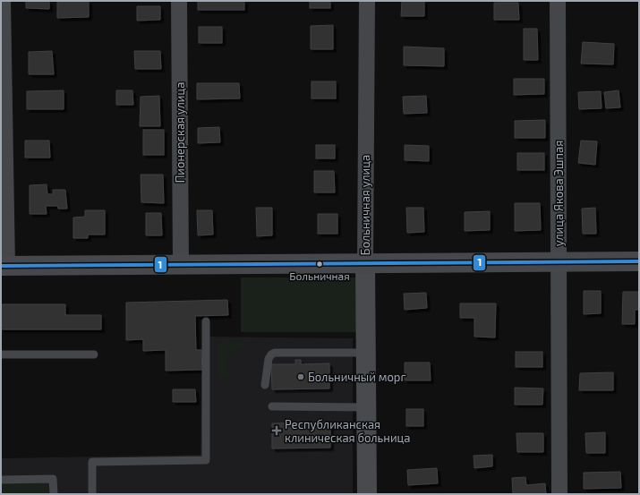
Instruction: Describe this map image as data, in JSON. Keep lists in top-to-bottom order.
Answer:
{
  "streets": {
    "street": ["Пионерская улица", "улица Якова Эшпая", "Больничная улица"]
  },
  "places": {
    "other": ["Больничная", "Больничный морг"],
    "health": ["Республиканская клиническая больница"]
  },
  "lines": ["transit line 1"]
}
